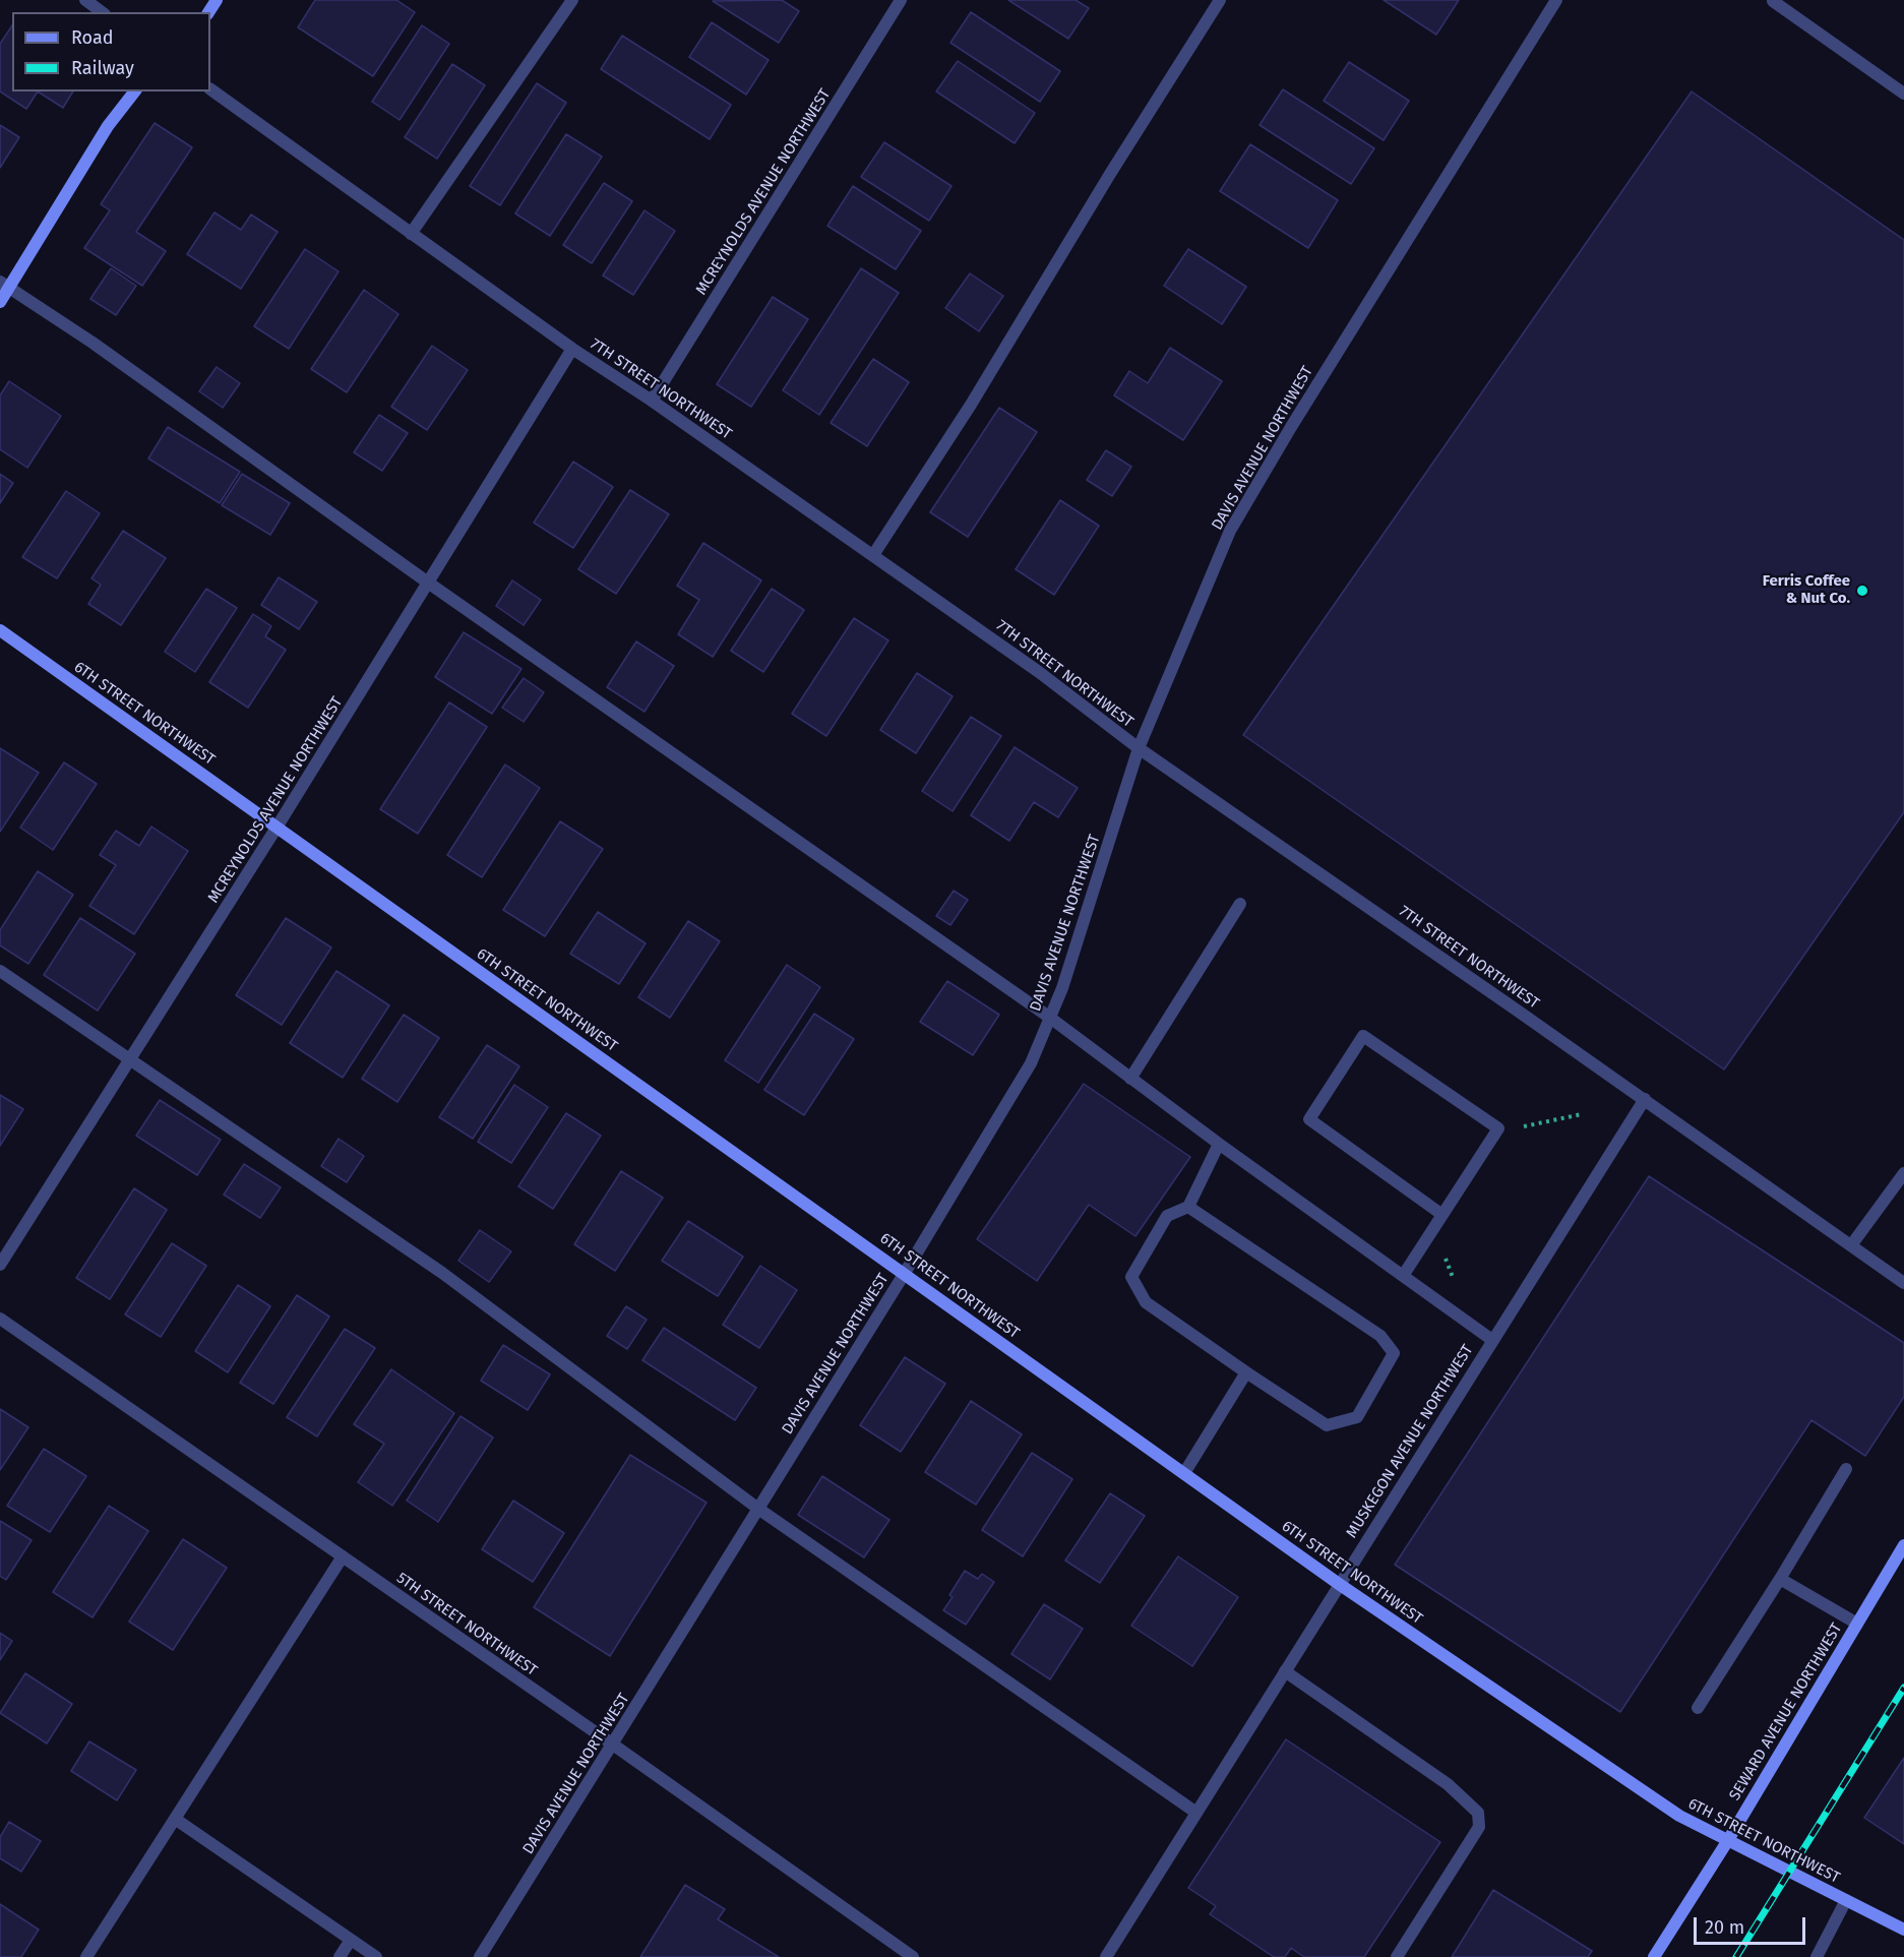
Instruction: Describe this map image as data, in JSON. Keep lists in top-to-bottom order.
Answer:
{
  "streets": {
    "street": [
      "MCREYNOLDS AVENUE NORTHWEST",
      "7TH STREET NORTHWEST",
      "DAVIS AVENUE NORTHWEST",
      "6TH STREET NORTHWEST",
      "MUSKEGON AVENUE NORTHWEST",
      "5TH STREET NORTHWEST",
      "SEWARD AVENUE NORTHWEST"
    ]
  },
  "crossings": [
    ["MCREYNOLDS AVENUE NORTHWEST", "7TH STREET NORTHWEST"],
    ["MCREYNOLDS AVENUE NORTHWEST", "6TH STREET NORTHWEST"],
    ["7TH STREET NORTHWEST", "DAVIS AVENUE NORTHWEST"],
    ["7TH STREET NORTHWEST", "MUSKEGON AVENUE NORTHWEST"],
    ["DAVIS AVENUE NORTHWEST", "6TH STREET NORTHWEST"],
    ["DAVIS AVENUE NORTHWEST", "5TH STREET NORTHWEST"],
    ["6TH STREET NORTHWEST", "MUSKEGON AVENUE NORTHWEST"],
    ["6TH STREET NORTHWEST", "SEWARD AVENUE NORTHWEST"]
  ],
  "places": ["Ferris Coffee & Nut Co."],
  "legend": ["Road", "Railway"],
  "scale_bar": "20 m"
}
